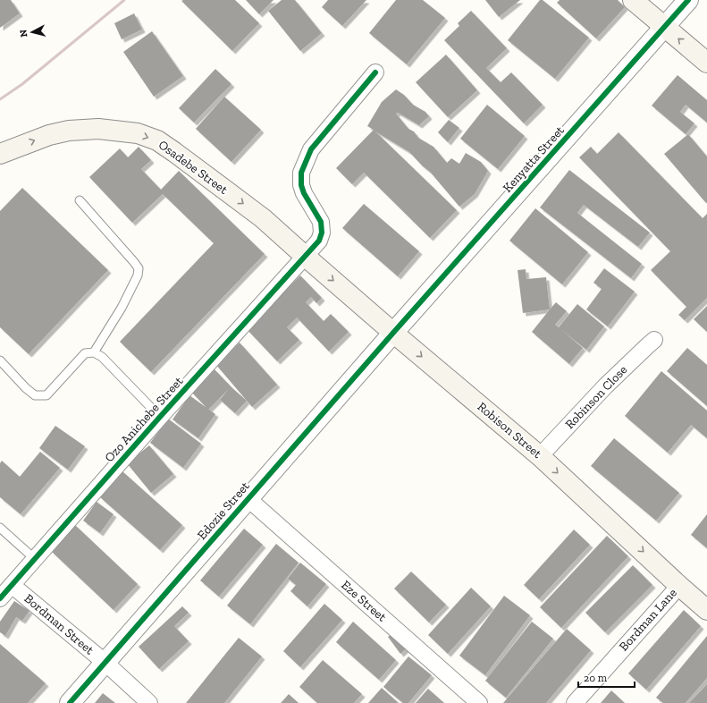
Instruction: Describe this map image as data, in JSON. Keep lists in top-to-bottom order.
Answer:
{
  "streets": {
    "main road": ["Osadebe Street", "Robison Street"],
    "street": [
      "Kenyatta Street",
      "Robinson Close",
      "Ozo Anichebe Street",
      "Edozie Street",
      "Eze Street",
      "Bordman Lane",
      "Bordman Street"
    ]
  },
  "crossings": [
    ["Kenyatta Street", "Robison Street"],
    ["Kenyatta Street", "Edozie Street"],
    ["Osadebe Street", "Ozo Anichebe Street"],
    ["Osadebe Street", "Robison Street"],
    ["Robinson Close", "Robison Street"],
    ["Ozo Anichebe Street", "Robison Street"],
    ["Ozo Anichebe Street", "Bordman Street"],
    ["Robison Street", "Edozie Street"],
    ["Robison Street", "Bordman Lane"],
    ["Edozie Street", "Eze Street"],
    ["Edozie Street", "Bordman Street"]
  ],
  "one_way": ["Osadebe Street", "Robison Street"],
  "scale_bar": "20 m",
  "north": "left"
}
